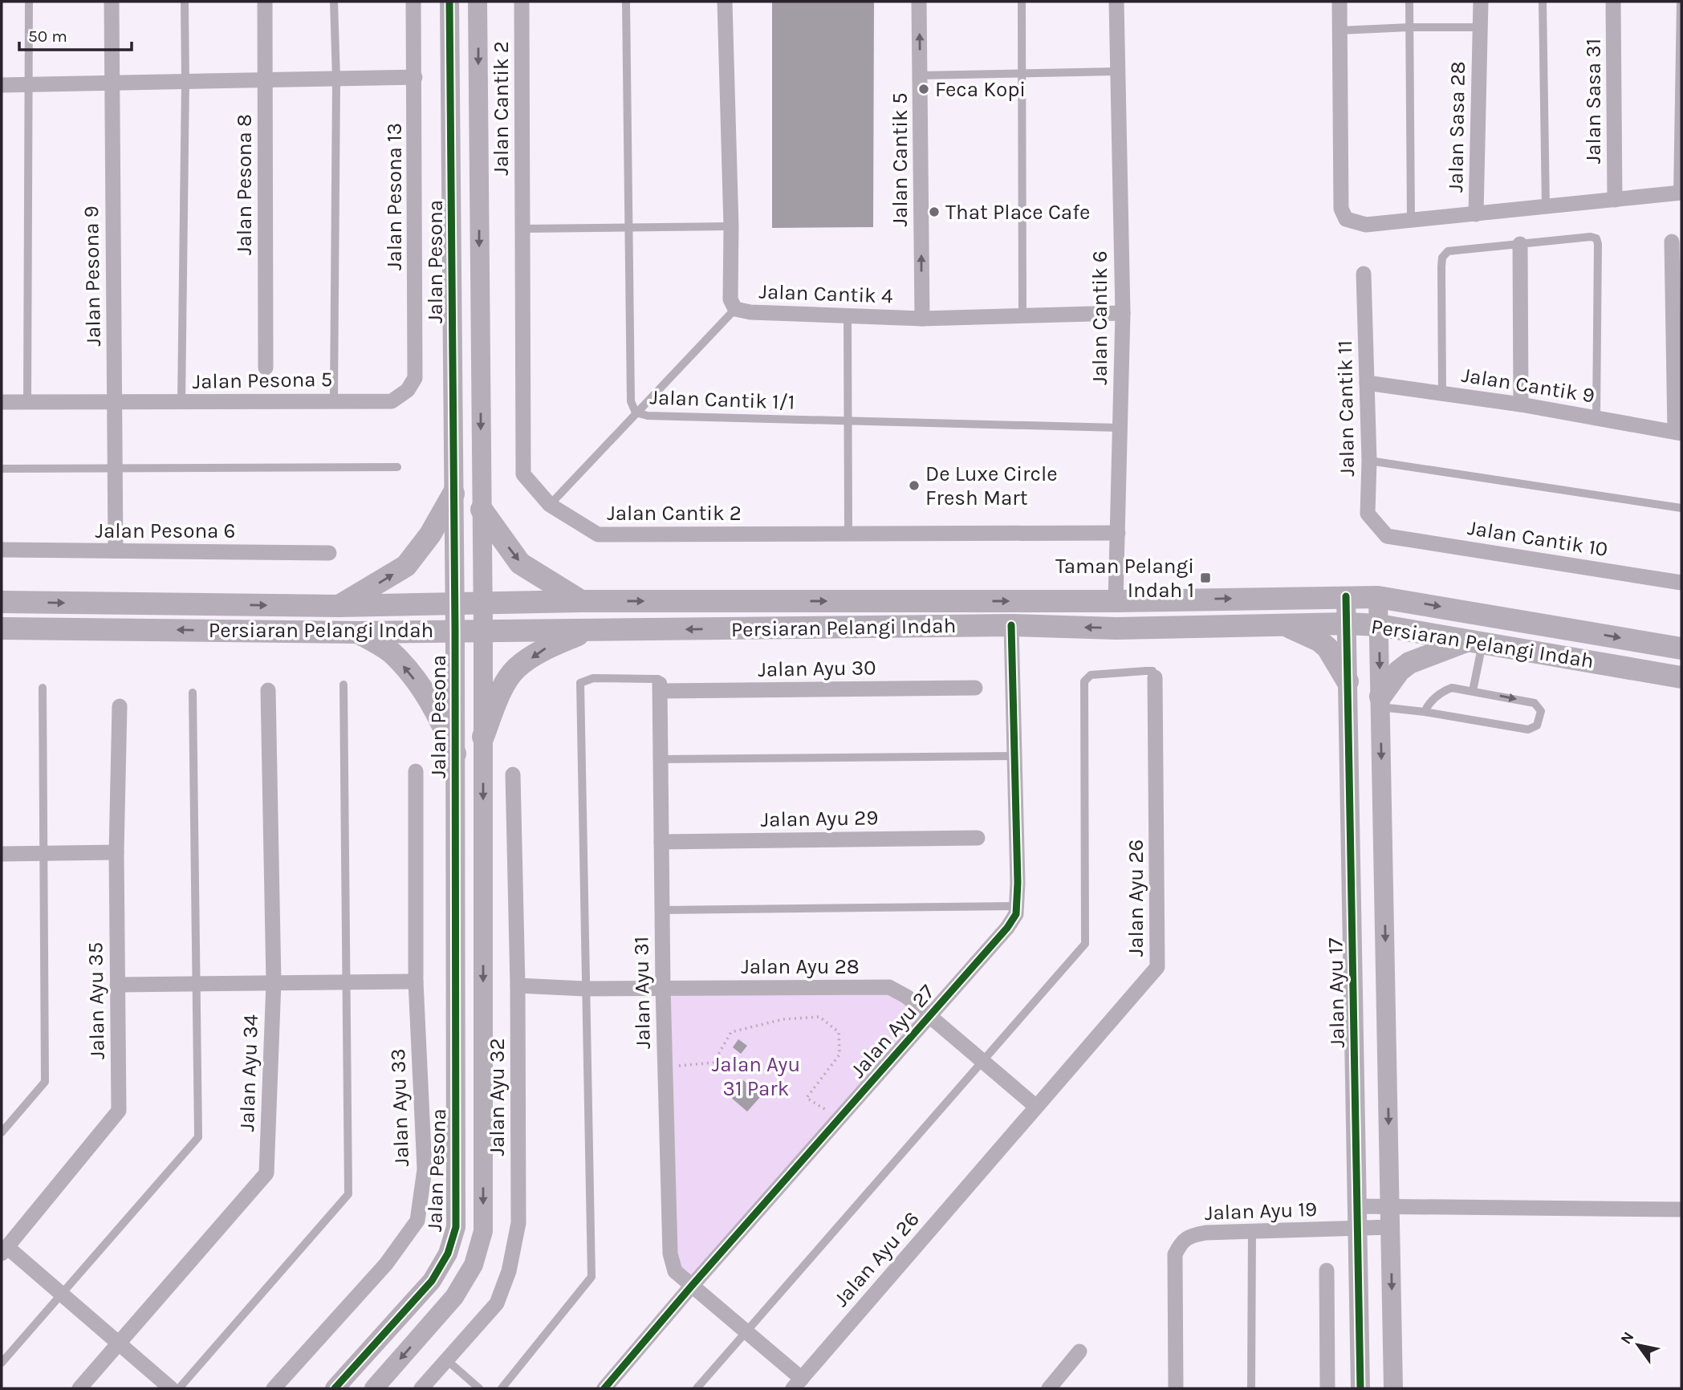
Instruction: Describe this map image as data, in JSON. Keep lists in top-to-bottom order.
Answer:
{
  "streets": {
    "main road": ["Persiaran Pelangi Indah"],
    "street": [
      "Jalan Sasa 31",
      "Jalan Cantik 2",
      "Jalan Sasa 28",
      "Jalan Cantik 5",
      "Jalan Pesona 8",
      "Jalan Pesona 13",
      "Jalan Pesona",
      "Jalan Pesona 9",
      "Jalan Cantik 4",
      "Jalan Cantik 6",
      "Jalan Pesona 5",
      "Jalan Cantik 9",
      "Jalan Cantik 11",
      "Jalan Pesona 6",
      "Jalan Cantik 10",
      "Jalan Ayu 30",
      "Jalan Ayu 29",
      "Jalan Ayu 26",
      "Jalan Ayu 28",
      "Jalan Ayu 31",
      "Jalan Ayu 17",
      "Jalan Ayu 35",
      "Jalan Ayu 27",
      "Jalan Ayu 34",
      "Jalan Ayu 32",
      "Jalan Ayu 33",
      "Jalan Ayu 19"
    ],
    "lane": ["Jalan Cantik 1/1"]
  },
  "crossings": [
    ["Jalan Sasa 31", "Jalan Sasa 28"],
    ["Jalan Cantik 2", "Jalan Cantik 6"],
    ["Jalan Cantik 5", "Jalan Cantik 4"],
    ["Jalan Pesona 13", "Jalan Pesona 5"],
    ["Jalan Pesona", "Persiaran Pelangi Indah"],
    ["Jalan Pesona 9", "Jalan Pesona 5"],
    ["Jalan Pesona 9", "Jalan Pesona 6"],
    ["Jalan Cantik 4", "Jalan Cantik 6"],
    ["Jalan Cantik 6", "Jalan Cantik 1/1"],
    ["Jalan Cantik 6", "Persiaran Pelangi Indah"],
    ["Jalan Cantik 9", "Jalan Cantik 11"],
    ["Jalan Cantik 11", "Jalan Cantik 10"],
    ["Persiaran Pelangi Indah", "Jalan Ayu 17"],
    ["Persiaran Pelangi Indah", "Jalan Ayu 27"],
    ["Jalan Ayu 30", "Jalan Ayu 31"],
    ["Jalan Ayu 29", "Jalan Ayu 31"],
    ["Jalan Ayu 26", "Jalan Ayu 31"],
    ["Jalan Ayu 28", "Jalan Ayu 31"],
    ["Jalan Ayu 28", "Jalan Ayu 27"],
    ["Jalan Ayu 28", "Jalan Ayu 32"],
    ["Jalan Ayu 31", "Jalan Ayu 27"],
    ["Jalan Ayu 17", "Jalan Ayu 19"]
  ],
  "one_way": ["Jalan Cantik 5"],
  "parks": ["Jalan Ayu 31 Park"],
  "places": {
    "other": ["Feca Kopi", "That Place Cafe", "De Luxe Circle Fresh Mart"],
    "transit": ["Taman Pelangi Indah 1"]
  },
  "scale_bar": "50 m",
  "north": "top left"
}
